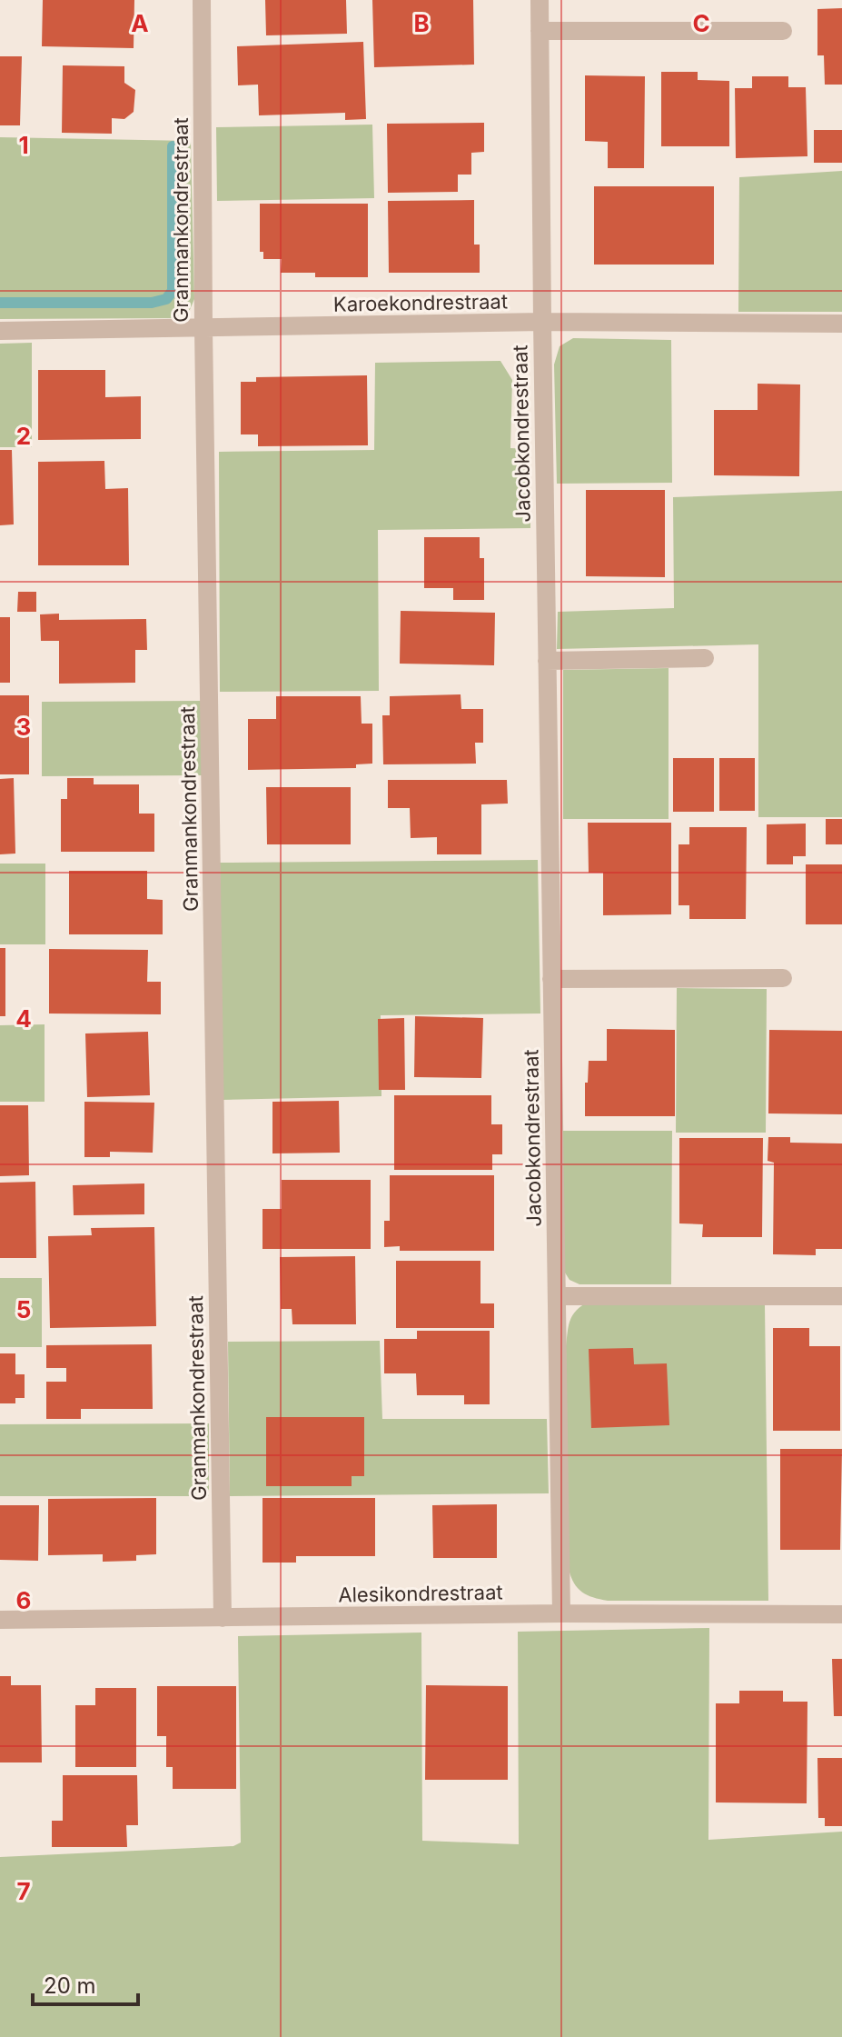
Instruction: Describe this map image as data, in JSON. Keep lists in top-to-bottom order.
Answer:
{
  "streets": {
    "street": [
      "Granmankondrestraat",
      "Karoekondrestraat",
      "Jacobkondrestraat",
      "Alesikondrestraat"
    ]
  },
  "crossings": [
    ["Granmankondrestraat", "Karoekondrestraat"],
    ["Granmankondrestraat", "Alesikondrestraat"],
    ["Karoekondrestraat", "Jacobkondrestraat"],
    ["Jacobkondrestraat", "Alesikondrestraat"]
  ],
  "scale_bar": "20 m",
  "grid": {
    "columns": ["A", "B", "C"],
    "rows": [
      "1",
      "2",
      "3",
      "4",
      "5",
      "6",
      "7"
    ]
  }
}
